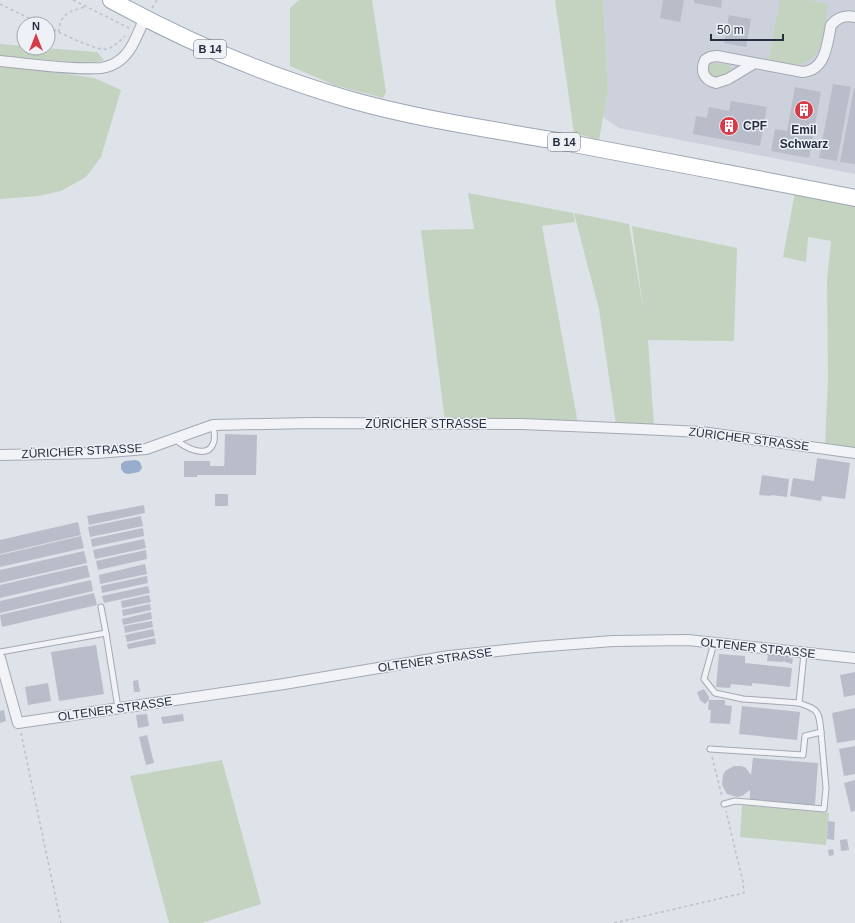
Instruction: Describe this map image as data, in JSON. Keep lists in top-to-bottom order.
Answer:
{
  "streets": {
    "main road": ["B 14"],
    "street": ["ZÜRICHER STRASSE", "OLTENER STRASSE"]
  },
  "places": {
    "building": ["Emil Schwarz", "CPF"]
  },
  "scale_bar": "50 m",
  "north": "top"
}
